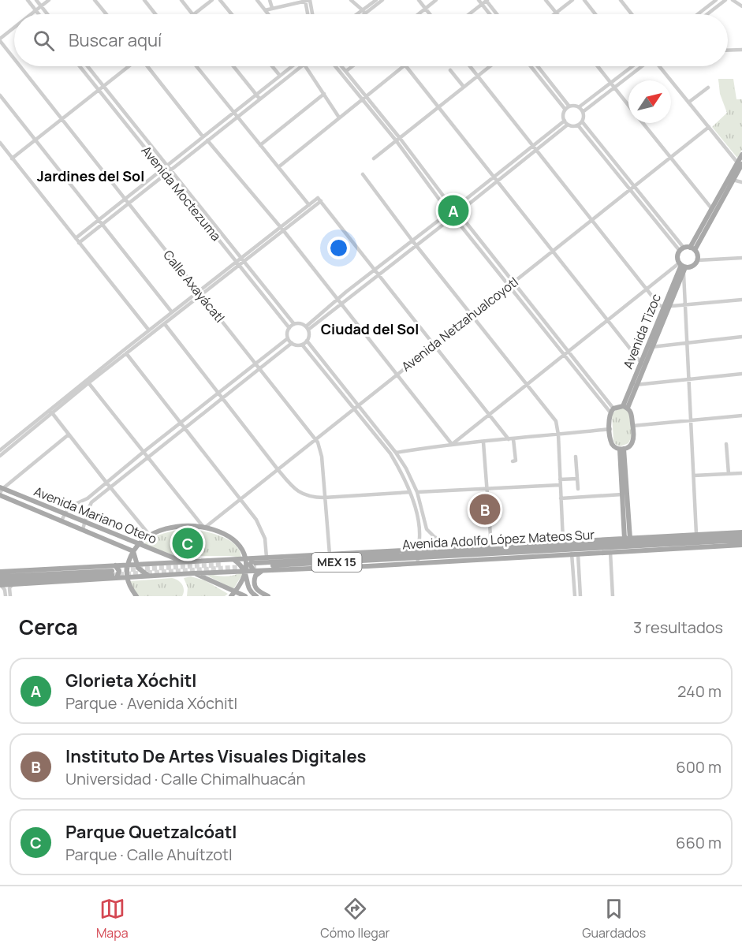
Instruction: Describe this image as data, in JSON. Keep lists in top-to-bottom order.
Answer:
{
  "streets": {
    "main road": [
      "Avenida Tizoc",
      "Avenida Mariano Otero",
      "Avenida Adolfo López Mateos Sur",
      "MEX 15"
    ],
    "street": ["Avenida Moctezuma", "Calle Axayácatl", "Avenida Netzahualcoyotl"]
  },
  "crossings": [
    ["Calle Axayácatl", "Avenida Netzahualcoyotl"]
  ],
  "districts": ["Jardines del Sol", "Ciudad del Sol"],
  "north": "top right",
  "page": {
    "search": "Buscar aquí",
    "pins": ["A", "B", "C"],
    "heading": ["Cerca", "3 resultados"],
    "list": [
      {
        "mark": "A",
        "name": "Glorieta Xóchitl",
        "note": "Parque · Avenida Xóchitl",
        "value": "240 m"
      },
      {
        "mark": "B",
        "name": "Instituto De Artes Visuales Digitales",
        "note": "Universidad · Calle Chimalhuacán",
        "value": "600 m"
      },
      {
        "mark": "C",
        "name": "Parque Quetzalcóatl",
        "note": "Parque · Calle Ahuítzotl",
        "value": "660 m"
      }
    ],
    "nav": ["Mapa", "Cómo llegar", "Guardados"]
  }
}
